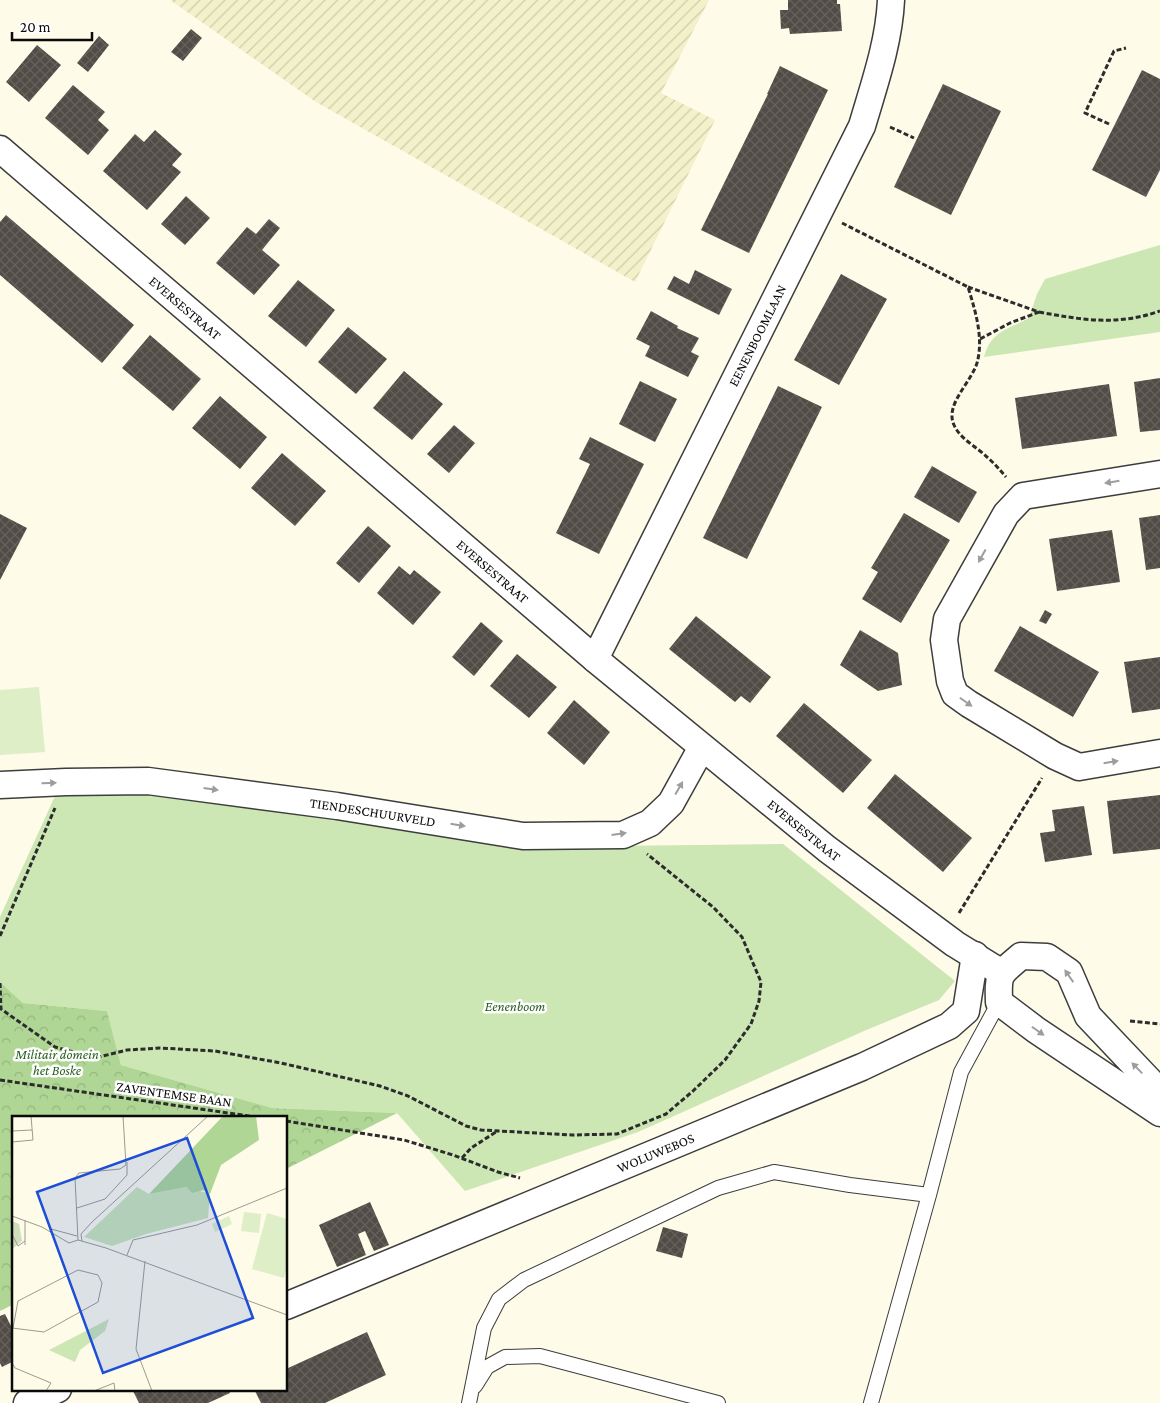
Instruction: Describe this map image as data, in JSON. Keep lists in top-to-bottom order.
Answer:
{
  "streets": {
    "street": [
      "EVERSESTRAAT",
      "EENENBOOMLAAN",
      "TIENDESCHUURVELD",
      "WOLUWEBOS"
    ],
    "path": ["ZAVENTEMSE BAAN"]
  },
  "crossings": [
    ["EVERSESTRAAT", "EENENBOOMLAAN"],
    ["EVERSESTRAAT", "TIENDESCHUURVELD"],
    ["EVERSESTRAAT", "WOLUWEBOS"]
  ],
  "one_way": ["TIENDESCHUURVELD"],
  "parks": ["Eenenboom", "Militair domein het Boske"],
  "scale_bar": "20 m"
}
